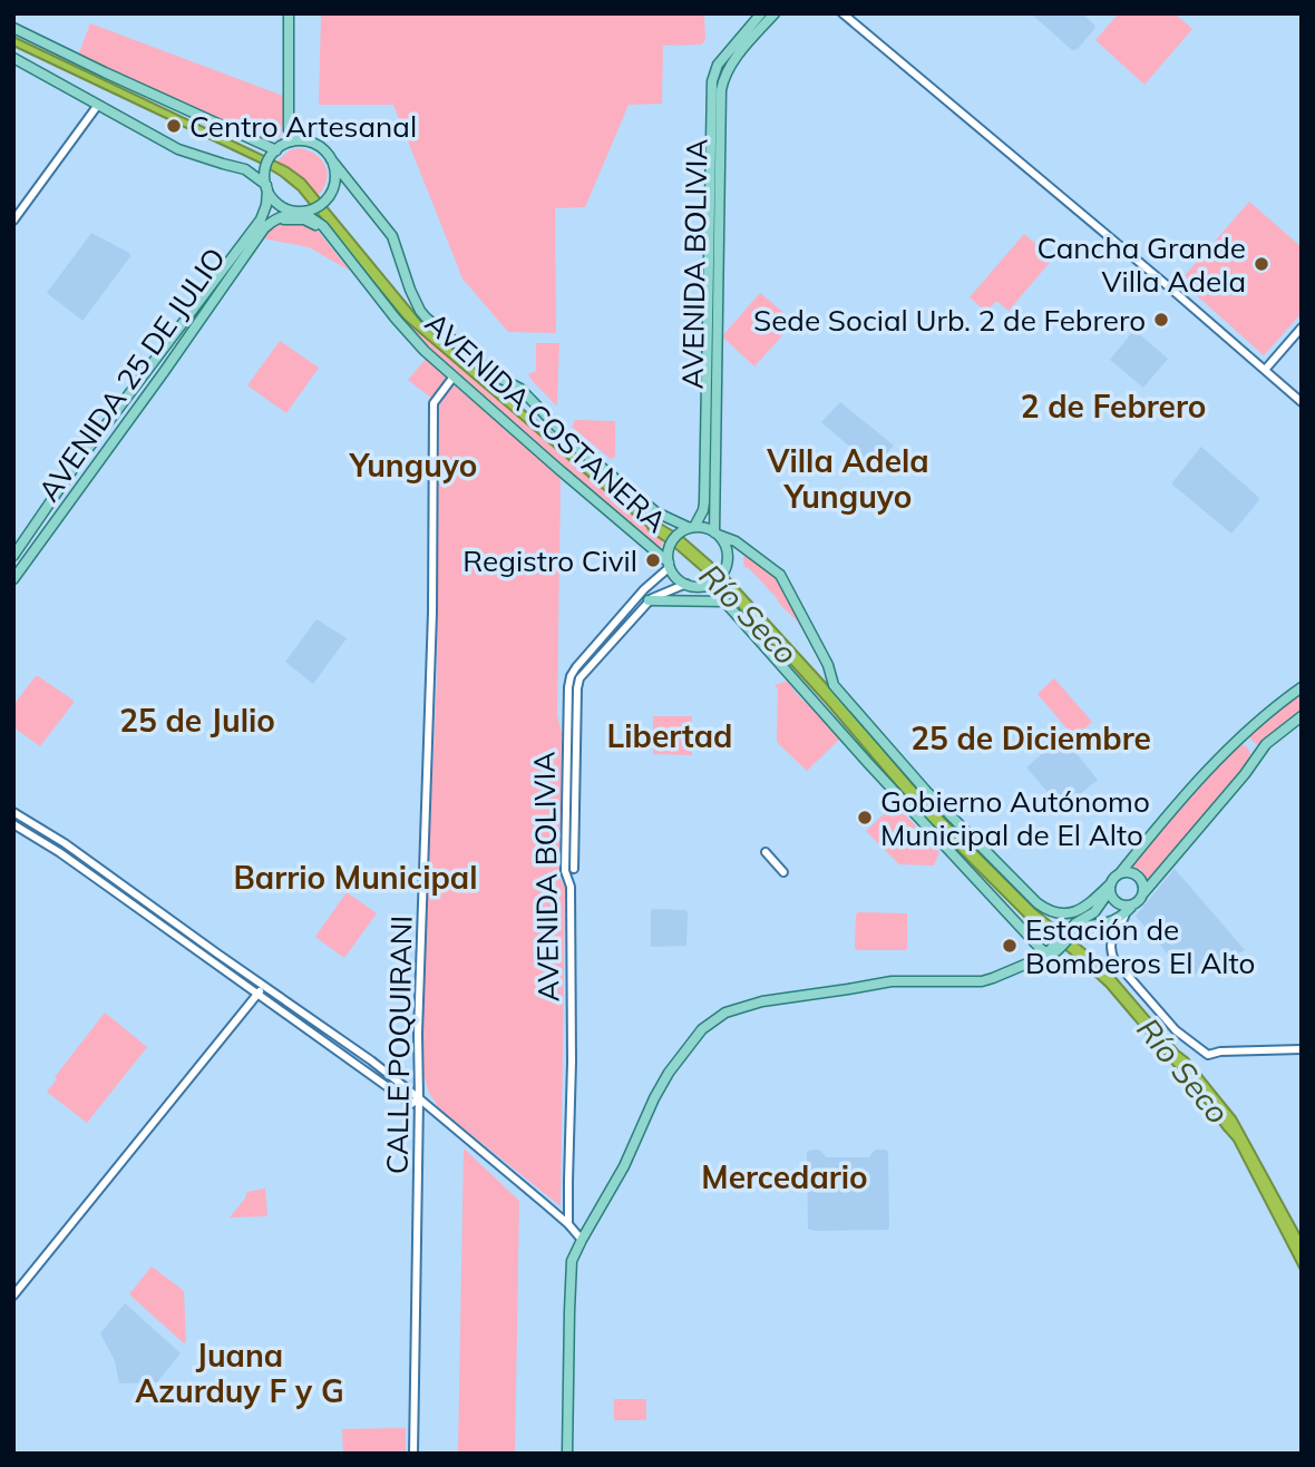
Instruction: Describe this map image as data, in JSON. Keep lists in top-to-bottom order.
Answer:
{
  "streets": {
    "main road": ["AVENIDA BOLIVIA", "AVENIDA 25 DE JULIO", "AVENIDA COSTANERA"],
    "street": ["CALLE POQUIRANI"]
  },
  "crossings": [
    ["AVENIDA BOLIVIA", "AVENIDA COSTANERA"],
    ["AVENIDA 25 DE JULIO", "AVENIDA COSTANERA"],
    ["AVENIDA COSTANERA", "CALLE POQUIRANI"]
  ],
  "districts": [
    "2 de Febrero",
    "Villa Adela Yunguyo",
    "Yunguyo",
    "25 de Julio",
    "Libertad",
    "25 de Diciembre",
    "Barrio Municipal",
    "Mercedario",
    "Juana Azurduy F y G"
  ],
  "water": ["Río Seco"],
  "places": [
    "Centro Artesanal",
    "Cancha Grande Villa Adela",
    "Sede Social Urb. 2 de Febrero",
    "Registro Civil",
    "Gobierno Autónomo Municipal de El Alto",
    "Estación de Bomberos El Alto"
  ]
}
